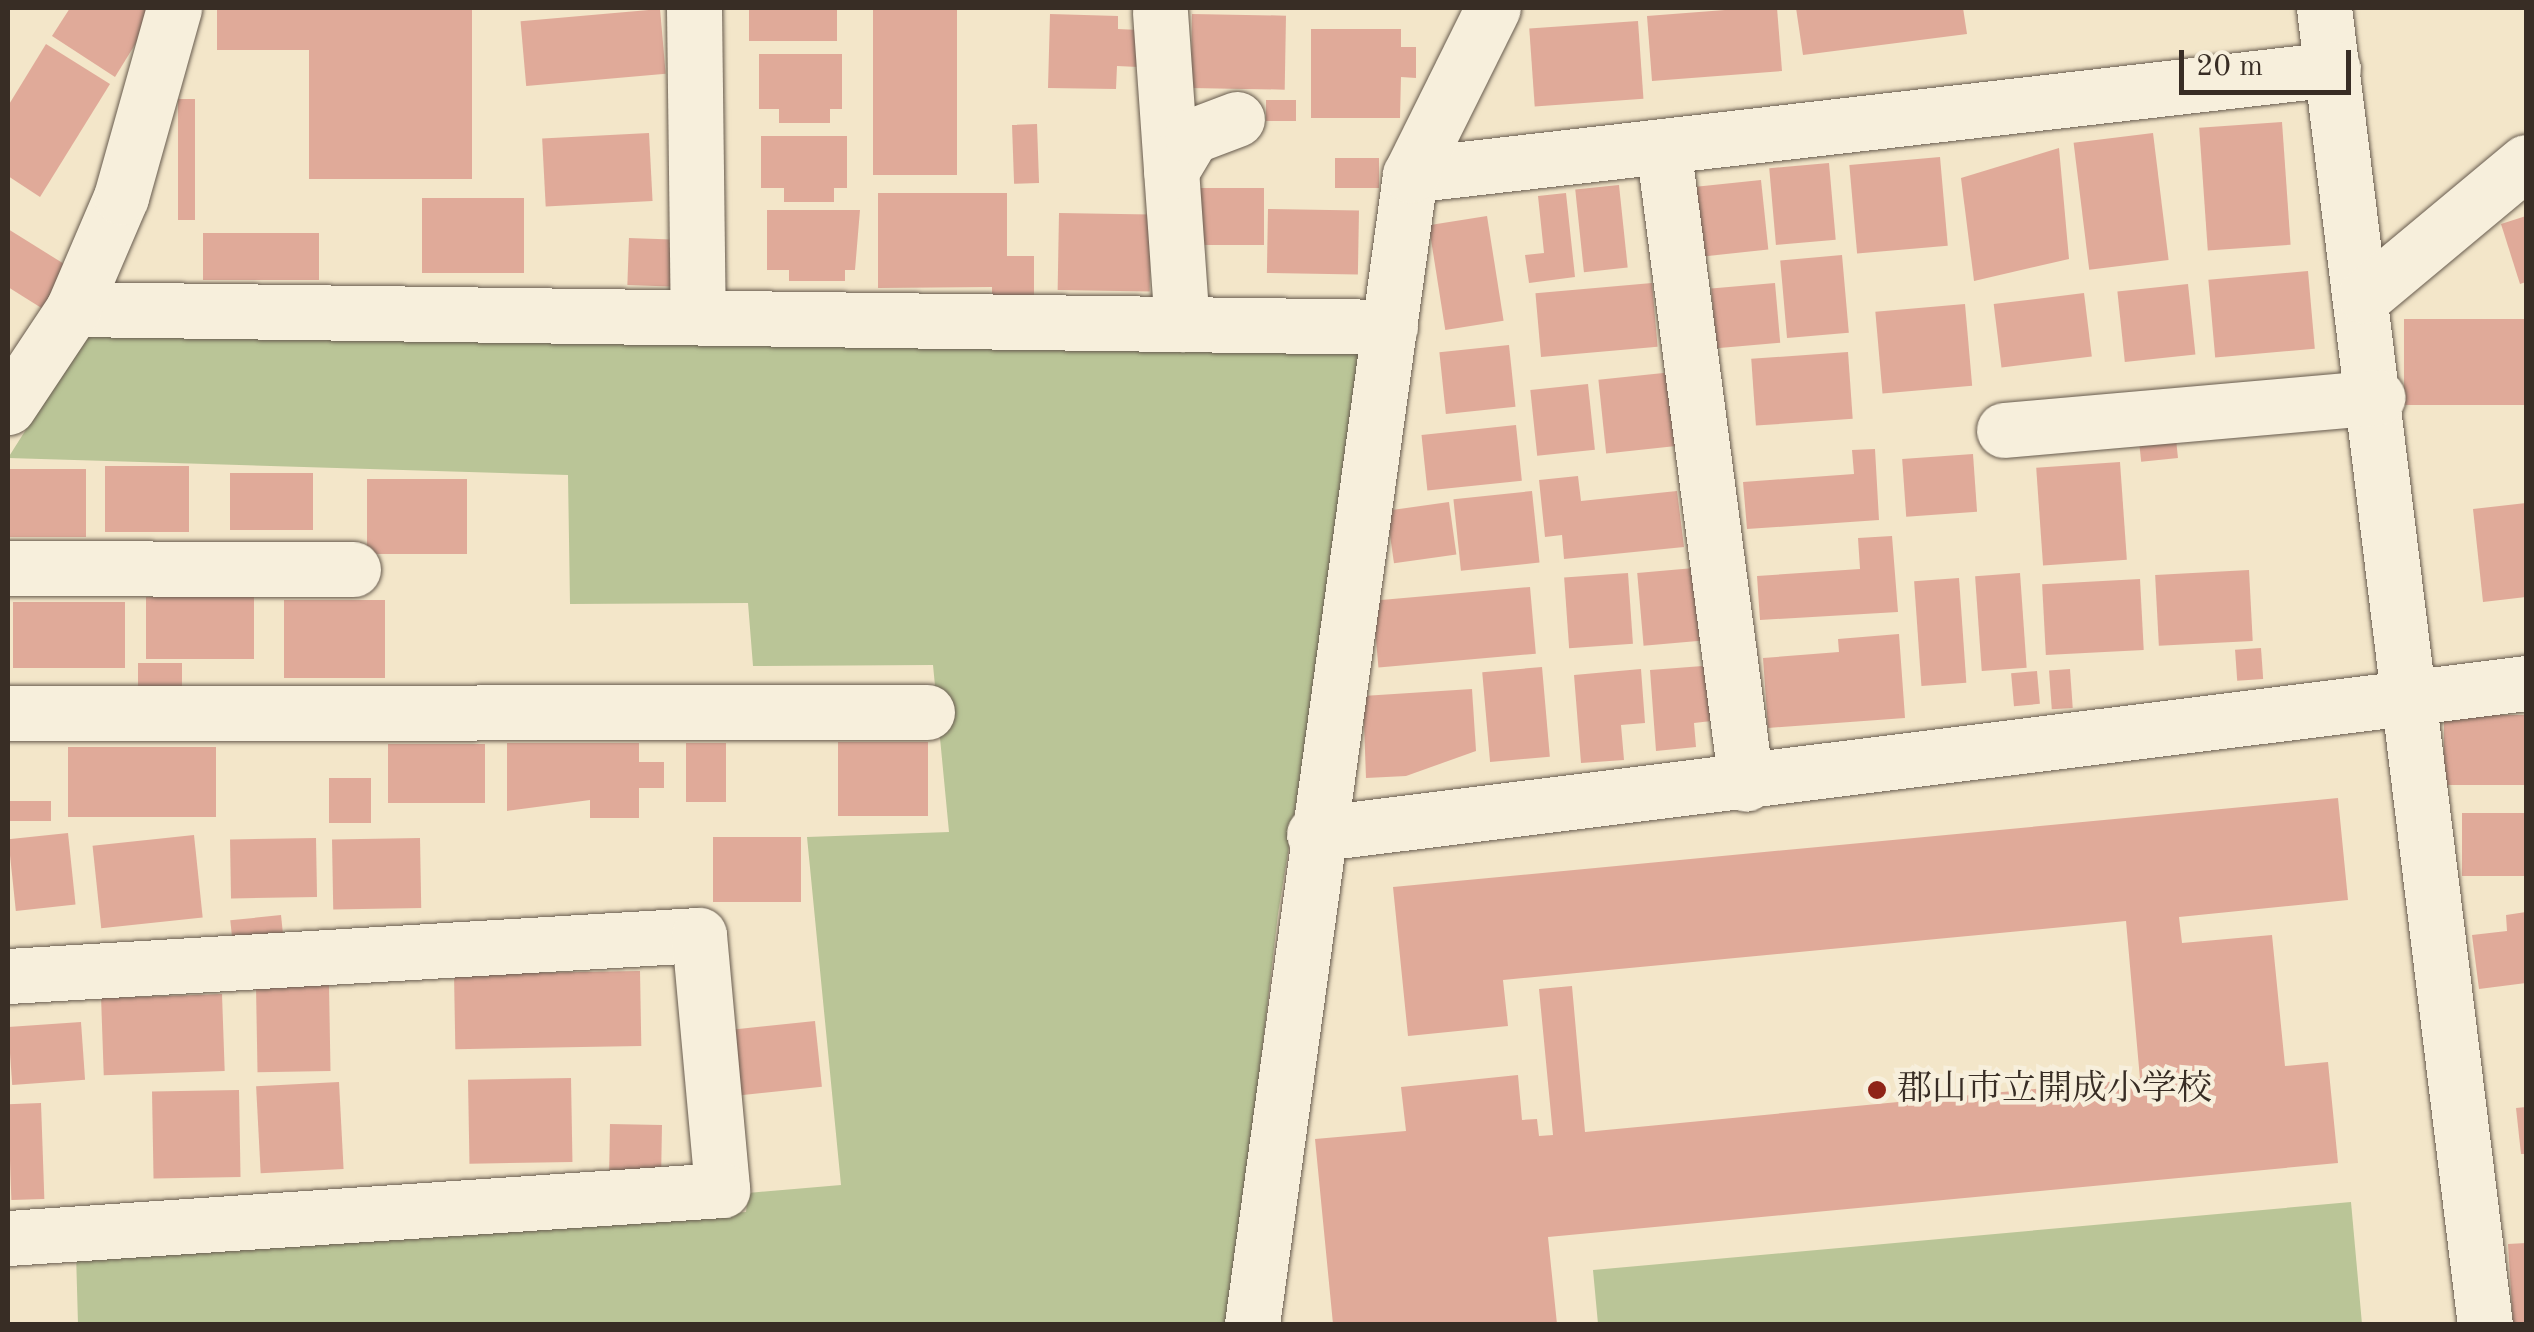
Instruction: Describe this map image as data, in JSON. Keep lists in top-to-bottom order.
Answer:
{
  "places": ["郡山市立開成小学校"],
  "scale_bar": "20 m"
}
